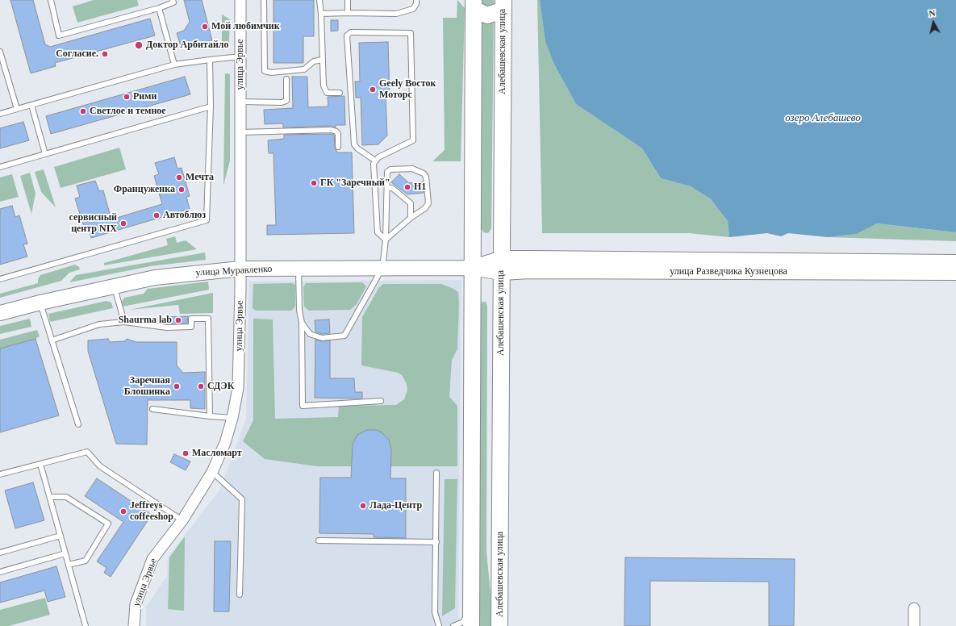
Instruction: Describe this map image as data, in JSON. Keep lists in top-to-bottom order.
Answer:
{
  "streets": {
    "main road": ["Алебашевская улица", "улица Муравленко", "улица Разведчика Кузнецова"],
    "street": ["улица Эрвье"]
  },
  "crossings": [
    ["Алебашевская улица", "улица Муравленко"],
    ["Алебашевская улица", "улица Разведчика Кузнецова"],
    ["улица Эрвье", "улица Муравленко"],
    ["улица Муравленко", "улица Разведчика Кузнецова"]
  ],
  "water": ["озеро Алебашево"],
  "places": [
    "Мой любимчик",
    "Доктор Арбитайло",
    "Согласие.",
    "Geely Восток Моторс",
    "Рими",
    "Светлое и темное",
    "Мечта",
    "ГК \"Заречный\"",
    "Н1",
    "Француженка",
    "Автоблюз",
    "сервисный центр NIX",
    "Shaurma lab",
    "Заречная Блошинка",
    "СДЭК",
    "Масломарт",
    "Лада-Центр",
    "Jeffreys coffeeshop"
  ],
  "north": "top"
}
